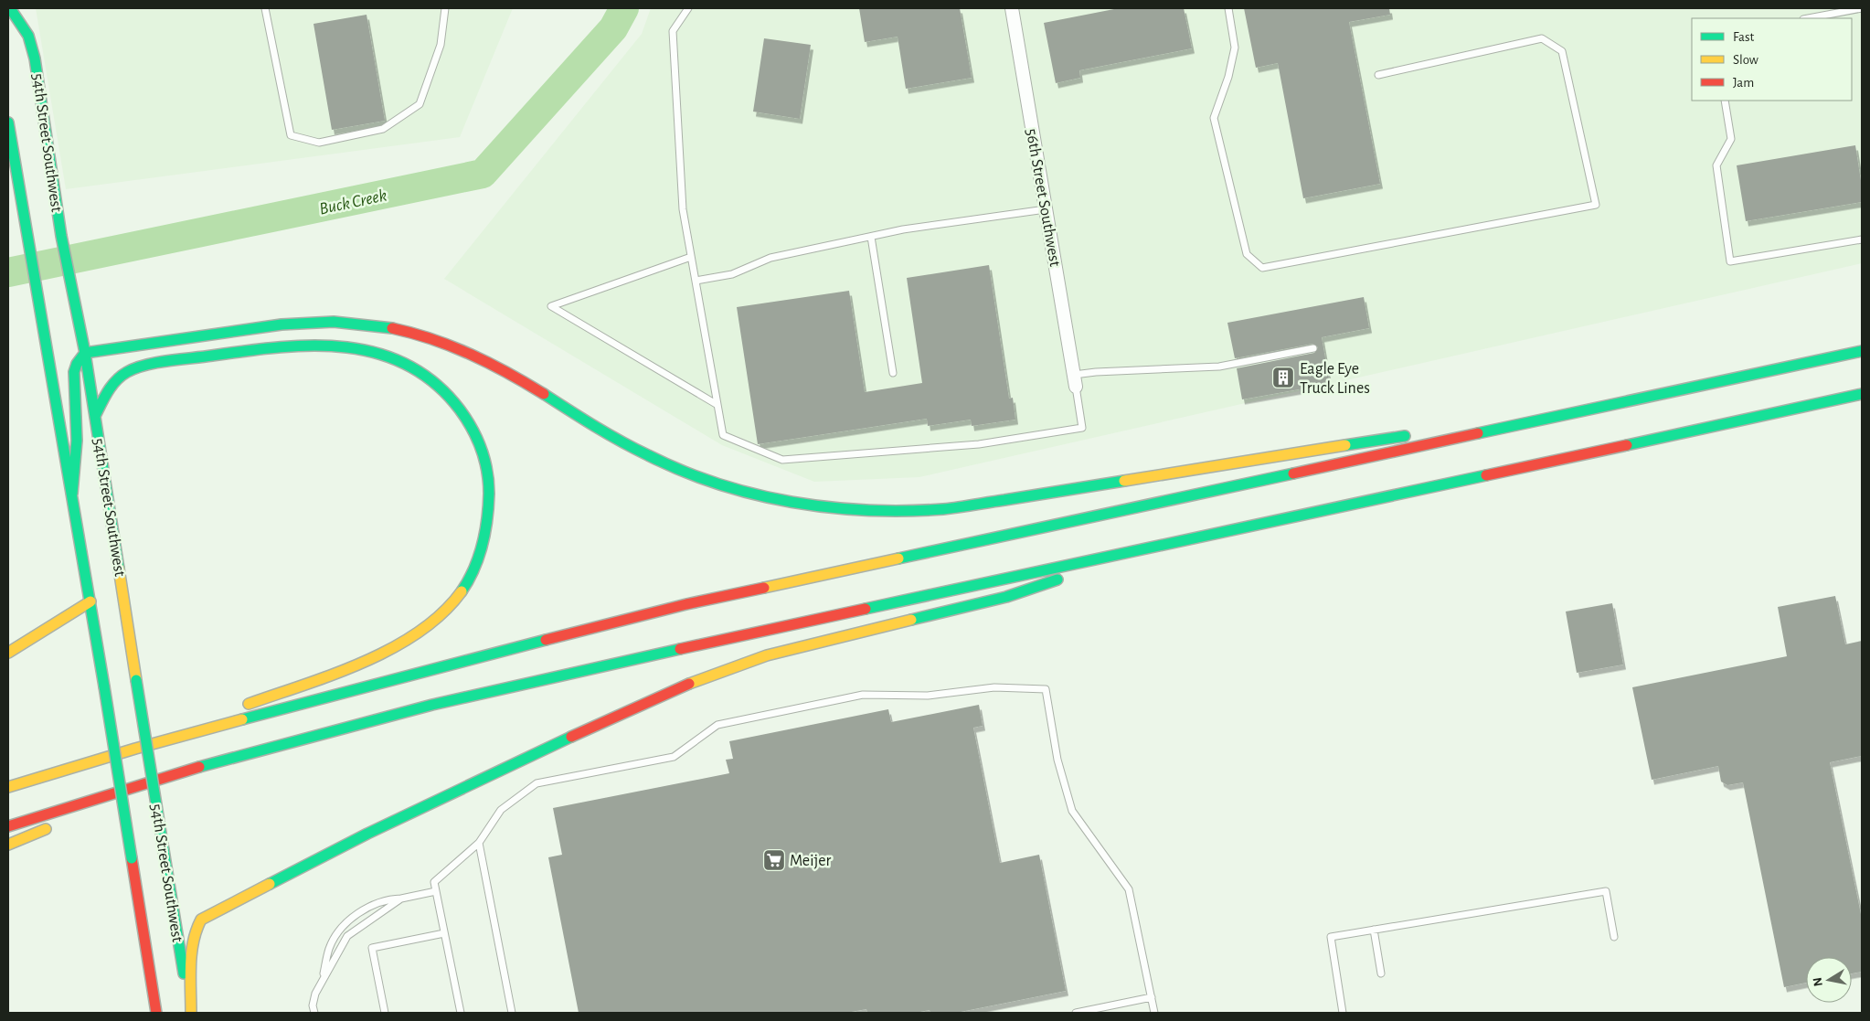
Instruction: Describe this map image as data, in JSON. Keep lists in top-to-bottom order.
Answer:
{
  "streets": {
    "main road": ["54th Street Southwest"],
    "street": ["56th Street Southwest"]
  },
  "water": ["Buck Creek"],
  "places": {
    "building": ["Eagle Eye Truck Lines"],
    "supermarket": ["Meijer"]
  },
  "legend": ["Fast", "Slow", "Jam"],
  "north": "left"
}
